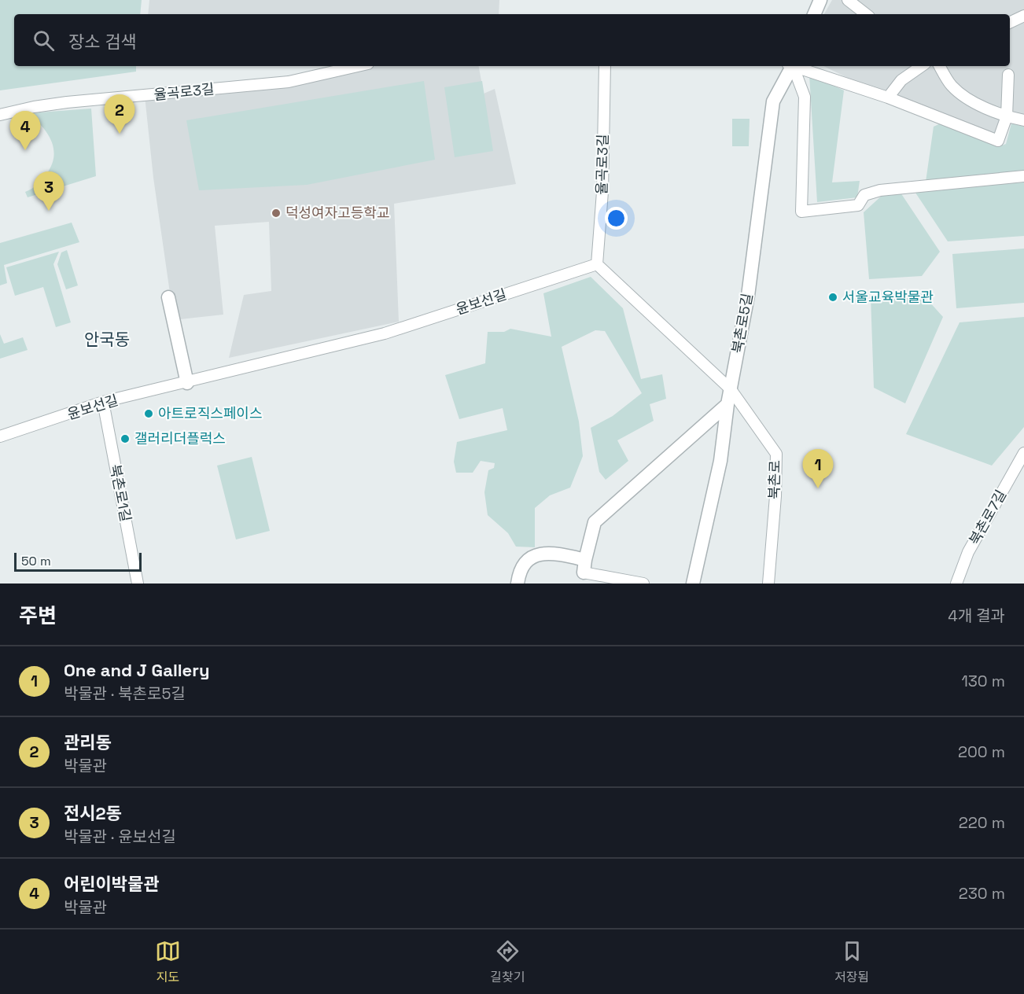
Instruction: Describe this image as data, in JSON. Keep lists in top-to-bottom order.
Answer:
{
  "streets": {
    "street": ["북촌로5길"],
    "lane": [
      "율곡로3길",
      "윤보선길",
      "북촌로",
      "북촌로1길",
      "북촌로7길"
    ]
  },
  "crossings": [
    ["율곡로3길", "윤보선길"],
    ["윤보선길", "북촌로1길"],
    ["북촌로5길", "북촌로"]
  ],
  "districts": ["안국동"],
  "places": [
    "덕성여자고등학교",
    "서울교육박물관",
    "아트로직스페이스",
    "갤러리더플럭스"
  ],
  "scale_bar": "50 m",
  "page": {
    "search": "장소 검색",
    "pins": [
      "2",
      "4",
      "3",
      "1"
    ],
    "scale": "50 m",
    "heading": ["주변", "4개 결과"],
    "list": [
      {
        "mark": "1",
        "name": "One and J Gallery",
        "note": "박물관 · 북촌로5길",
        "value": "130 m"
      },
      {
        "mark": "2",
        "name": "관리동",
        "note": "박물관",
        "value": "200 m"
      },
      {
        "mark": "3",
        "name": "전시2동",
        "note": "박물관 · 윤보선길",
        "value": "220 m"
      },
      {
        "mark": "4",
        "name": "어린이박물관",
        "note": "박물관",
        "value": "230 m"
      }
    ],
    "nav": ["지도", "길찾기", "저장됨"]
  }
}
